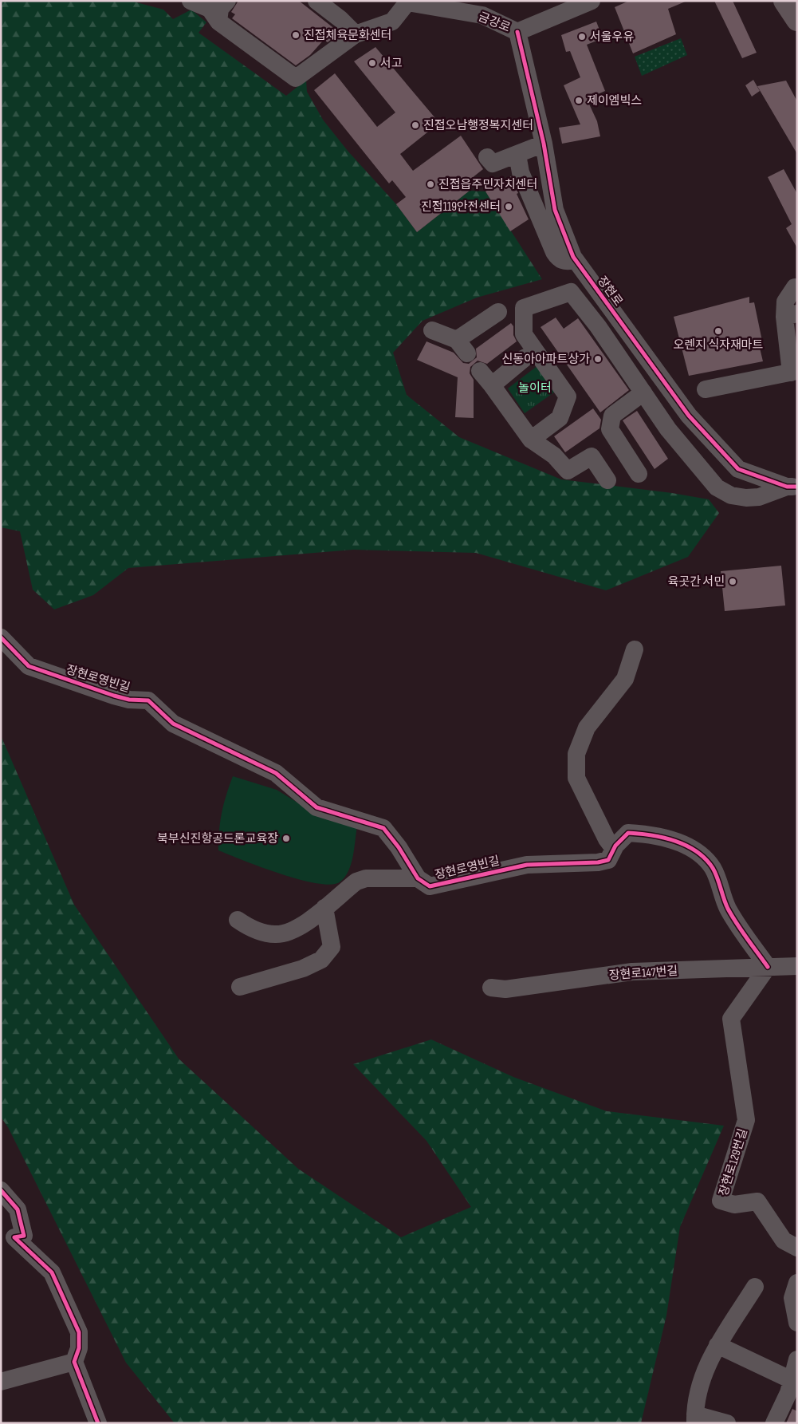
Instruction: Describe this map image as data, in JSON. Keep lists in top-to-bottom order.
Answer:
{
  "streets": {
    "street": [
      "금강로",
      "장현로",
      "장현로영빈길",
      "장현로147번길",
      "장현로129번길"
    ]
  },
  "crossings": [
    ["금강로", "장현로"],
    ["장현로영빈길", "장현로147번길"],
    ["장현로영빈길", "장현로129번길"],
    ["장현로147번길", "장현로129번길"]
  ],
  "parks": ["놀이터"],
  "places": [
    "진접체육문화센터",
    "서울우유",
    "서고",
    "제이엠빅스",
    "진접오남행정복지센터",
    "진접읍주민자치센터",
    "진접119안전센터",
    "오렌지 식자재마트",
    "신동아아파트상가",
    "육곳간 서민",
    "북부신진항공드론교육장"
  ]
}
